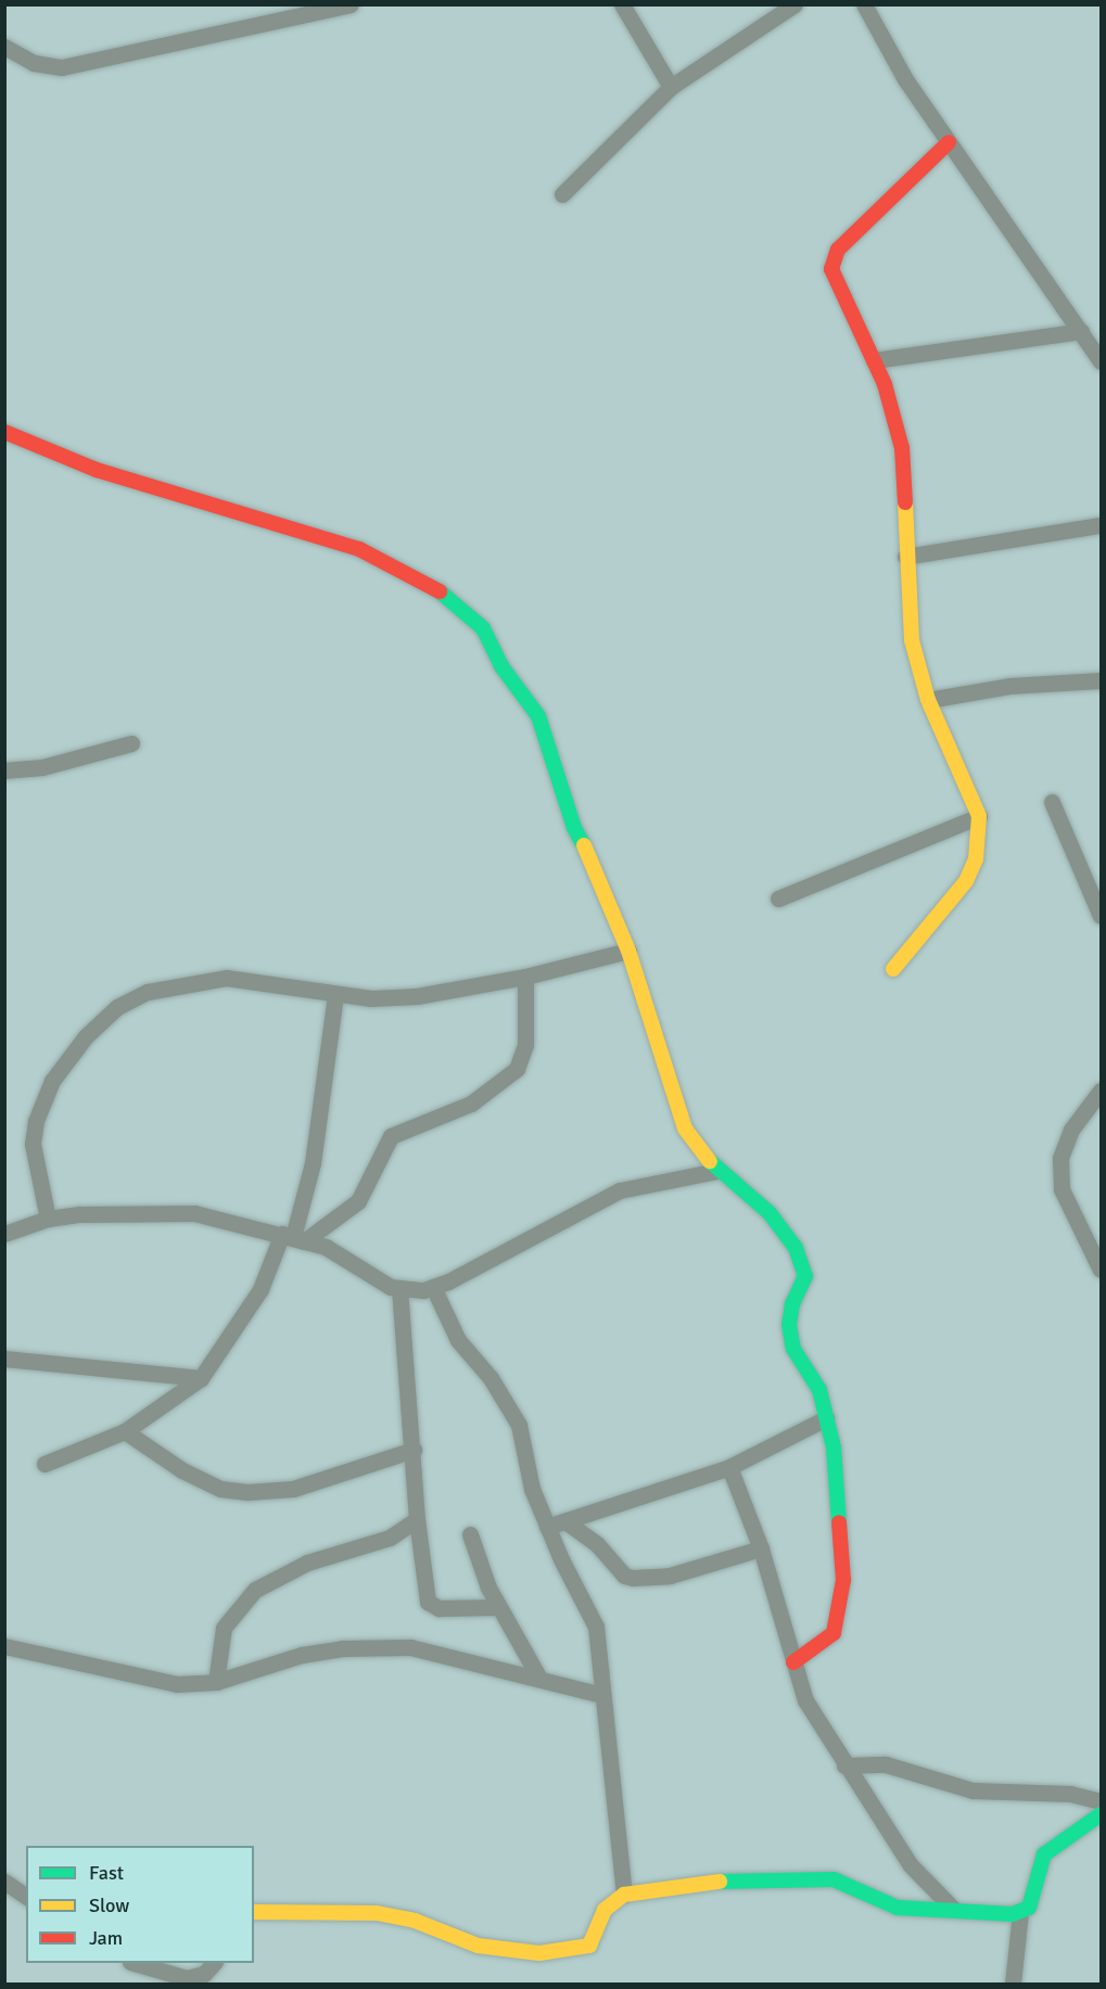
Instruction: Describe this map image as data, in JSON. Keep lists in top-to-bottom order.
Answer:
{
  "legend": ["Fast", "Slow", "Jam"]
}
